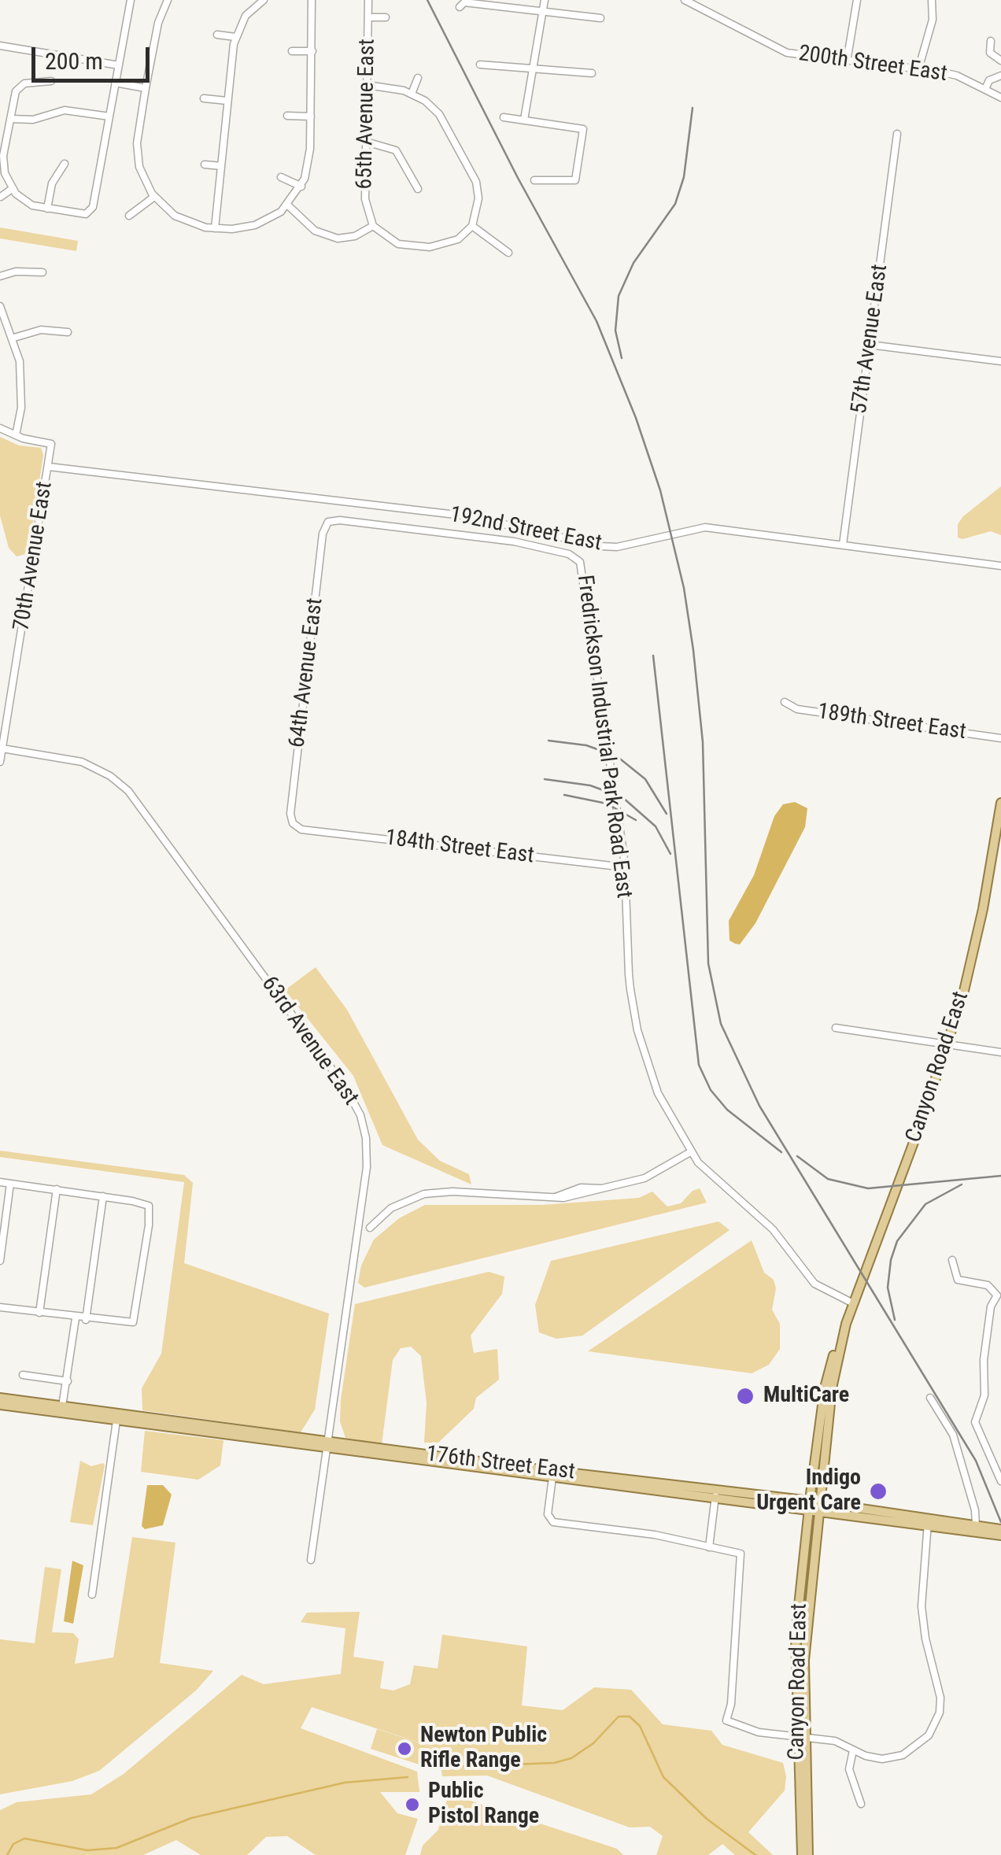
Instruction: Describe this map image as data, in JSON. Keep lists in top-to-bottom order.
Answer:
{
  "streets": {
    "main road": ["Canyon Road East", "176th Street East"],
    "street": [
      "200th Street East",
      "65th Avenue East",
      "57th Avenue East",
      "192nd Street East",
      "70th Avenue East",
      "64th Avenue East",
      "189th Street East",
      "Fredrickson Industrial Park Road East",
      "184th Street East",
      "63rd Avenue East"
    ]
  },
  "crossings": [
    ["57th Avenue East", "192nd Street East"],
    ["192nd Street East", "70th Avenue East"],
    ["70th Avenue East", "63rd Avenue East"],
    ["64th Avenue East", "Fredrickson Industrial Park Road East"],
    ["64th Avenue East", "184th Street East"],
    ["Fredrickson Industrial Park Road East", "184th Street East"],
    ["Fredrickson Industrial Park Road East", "Canyon Road East"],
    ["63rd Avenue East", "176th Street East"],
    ["Canyon Road East", "176th Street East"]
  ],
  "places": [
    "MultiCare",
    "Indigo Urgent Care",
    "Newton Public Rifle Range",
    "Public Pistol Range"
  ],
  "scale_bar": "200 m"
}
